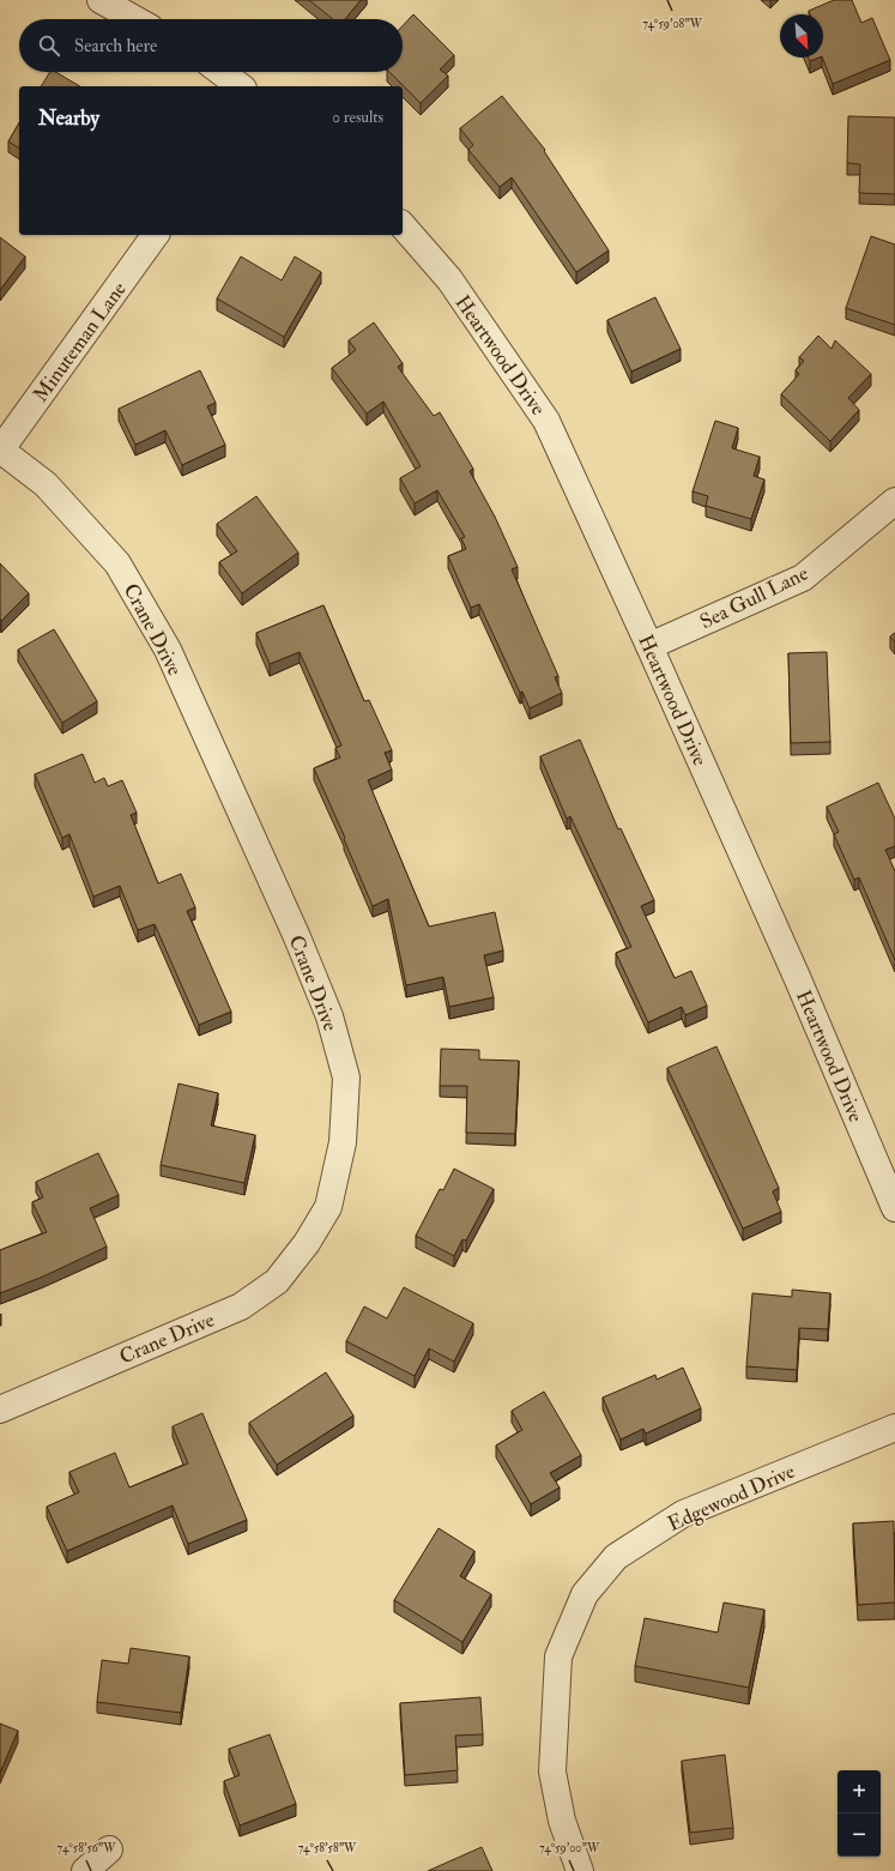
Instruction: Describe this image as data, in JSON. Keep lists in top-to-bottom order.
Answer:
{
  "streets": {
    "street": [
      "Minuteman Lane",
      "Heartwood Drive",
      "Sea Gull Lane",
      "Crane Drive",
      "Edgewood Drive"
    ]
  },
  "crossings": [
    ["Minuteman Lane", "Crane Drive"],
    ["Heartwood Drive", "Sea Gull Lane"]
  ],
  "north": "bottom right",
  "page": {
    "search": "Search here",
    "heading": ["Nearby", "0 results"],
    "map_buttons": ["+", "−"]
  },
  "coordinates": [
    "74°59'08\"W",
    "74°58'56\"W",
    "74°58'58\"W",
    "74°59'00\"W"
  ]
}
